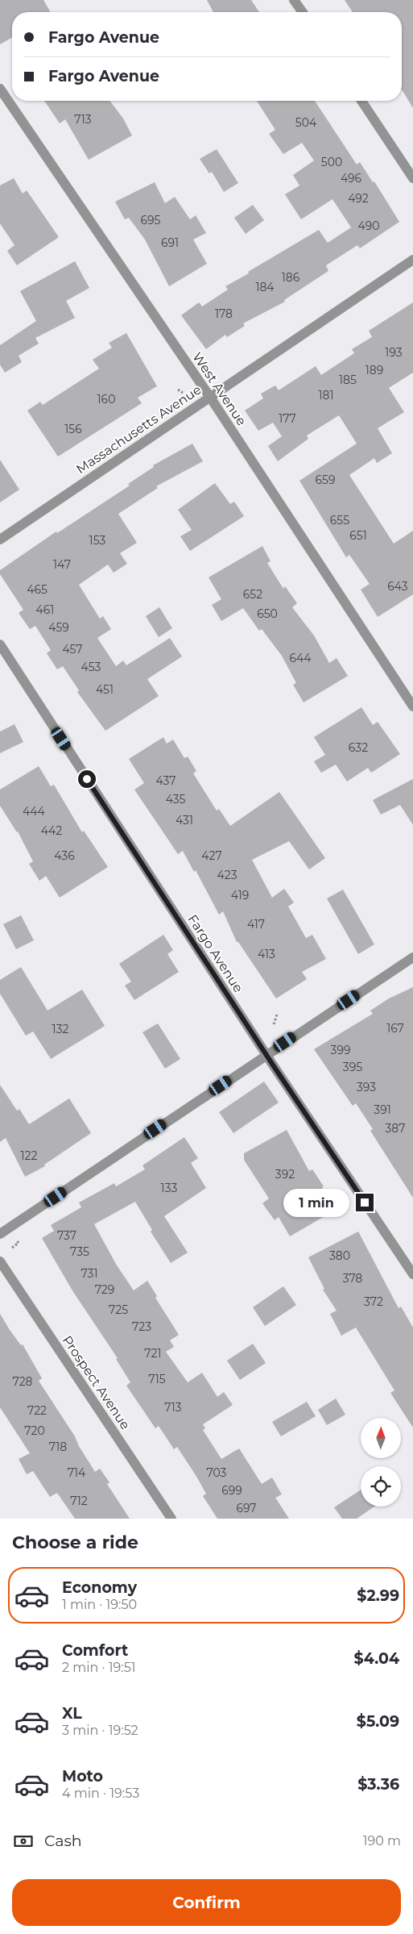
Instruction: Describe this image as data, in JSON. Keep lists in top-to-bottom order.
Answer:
{
  "streets": {
    "street": [
      "West Avenue",
      "Massachusetts Avenue",
      "Fargo Avenue",
      "Prospect Avenue"
    ]
  },
  "crossings": [
    ["West Avenue", "Massachusetts Avenue"]
  ],
  "house_numbers": [
    "713",
    "504",
    "500",
    "496",
    "492",
    "695",
    "490",
    "691",
    "186",
    "184",
    "178",
    "193",
    "189",
    "185",
    "181",
    "160",
    "177",
    "156",
    "659",
    "655",
    "651",
    "153",
    "147",
    "643",
    "465",
    "652",
    "461",
    "650",
    "459",
    "457",
    "644",
    "453",
    "451",
    "632",
    "437",
    "435",
    "444",
    "431",
    "442",
    "436",
    "427",
    "423",
    "419",
    "417",
    "413",
    "167",
    "132",
    "399",
    "395",
    "393",
    "391",
    "387",
    "122",
    "392",
    "133",
    "737",
    "735",
    "380",
    "731",
    "378",
    "729",
    "372",
    "725",
    "723",
    "721",
    "715",
    "728",
    "713",
    "722",
    "720",
    "718",
    "714",
    "703",
    "699",
    "712",
    "697"
  ],
  "north": "top",
  "page": {
    "banner": ["Fargo Avenue", "Fargo Avenue"],
    "bubble": "1 min",
    "heading": "Choose a ride",
    "list": [
      {
        "name": "Economy",
        "note": "1 min · 19:50",
        "value": "$2.99"
      },
      {
        "name": "Comfort",
        "note": "2 min · 19:51",
        "value": "$4.04"
      },
      {
        "name": "XL",
        "note": "3 min · 19:52",
        "value": "$5.09"
      },
      {
        "name": "Moto",
        "note": "4 min · 19:53",
        "value": "$3.36"
      }
    ],
    "pay": ["Cash", "190 m"],
    "buttons": "Confirm"
  }
}
